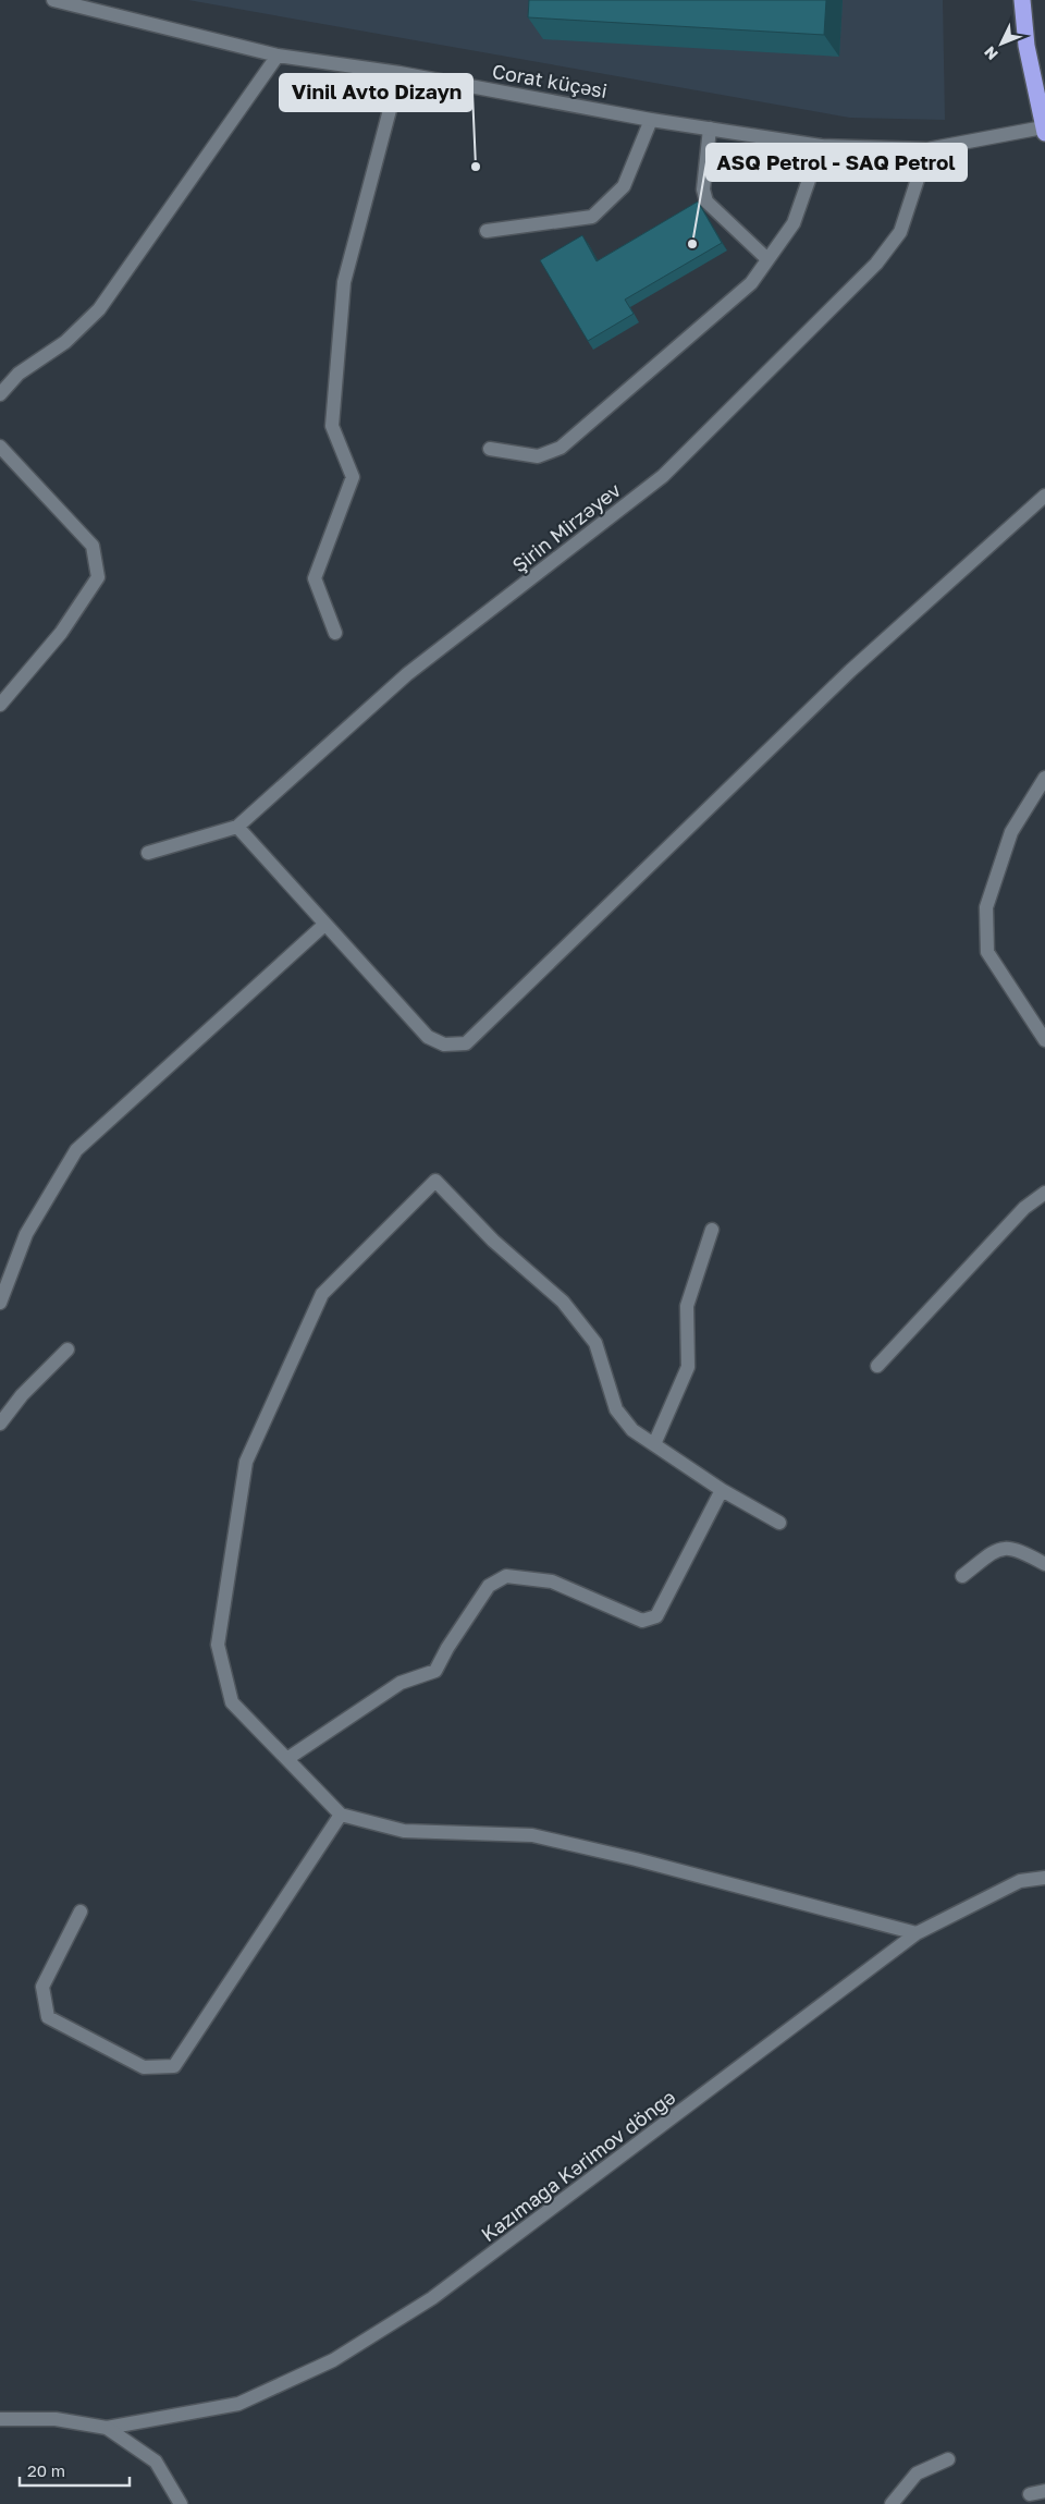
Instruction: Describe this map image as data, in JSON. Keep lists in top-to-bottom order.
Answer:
{
  "streets": {
    "street": ["Corat küçəsi", "Şirin Mirzəyev", "Kazımağa Kərimov döngə"]
  },
  "crossings": [
    ["Corat küçəsi", "Şirin Mirzəyev"]
  ],
  "places": ["Vinil Avto Dizayn", "ASQ Petrol - SAQ Petrol"],
  "scale_bar": "20 m",
  "north": "bottom left"
}
